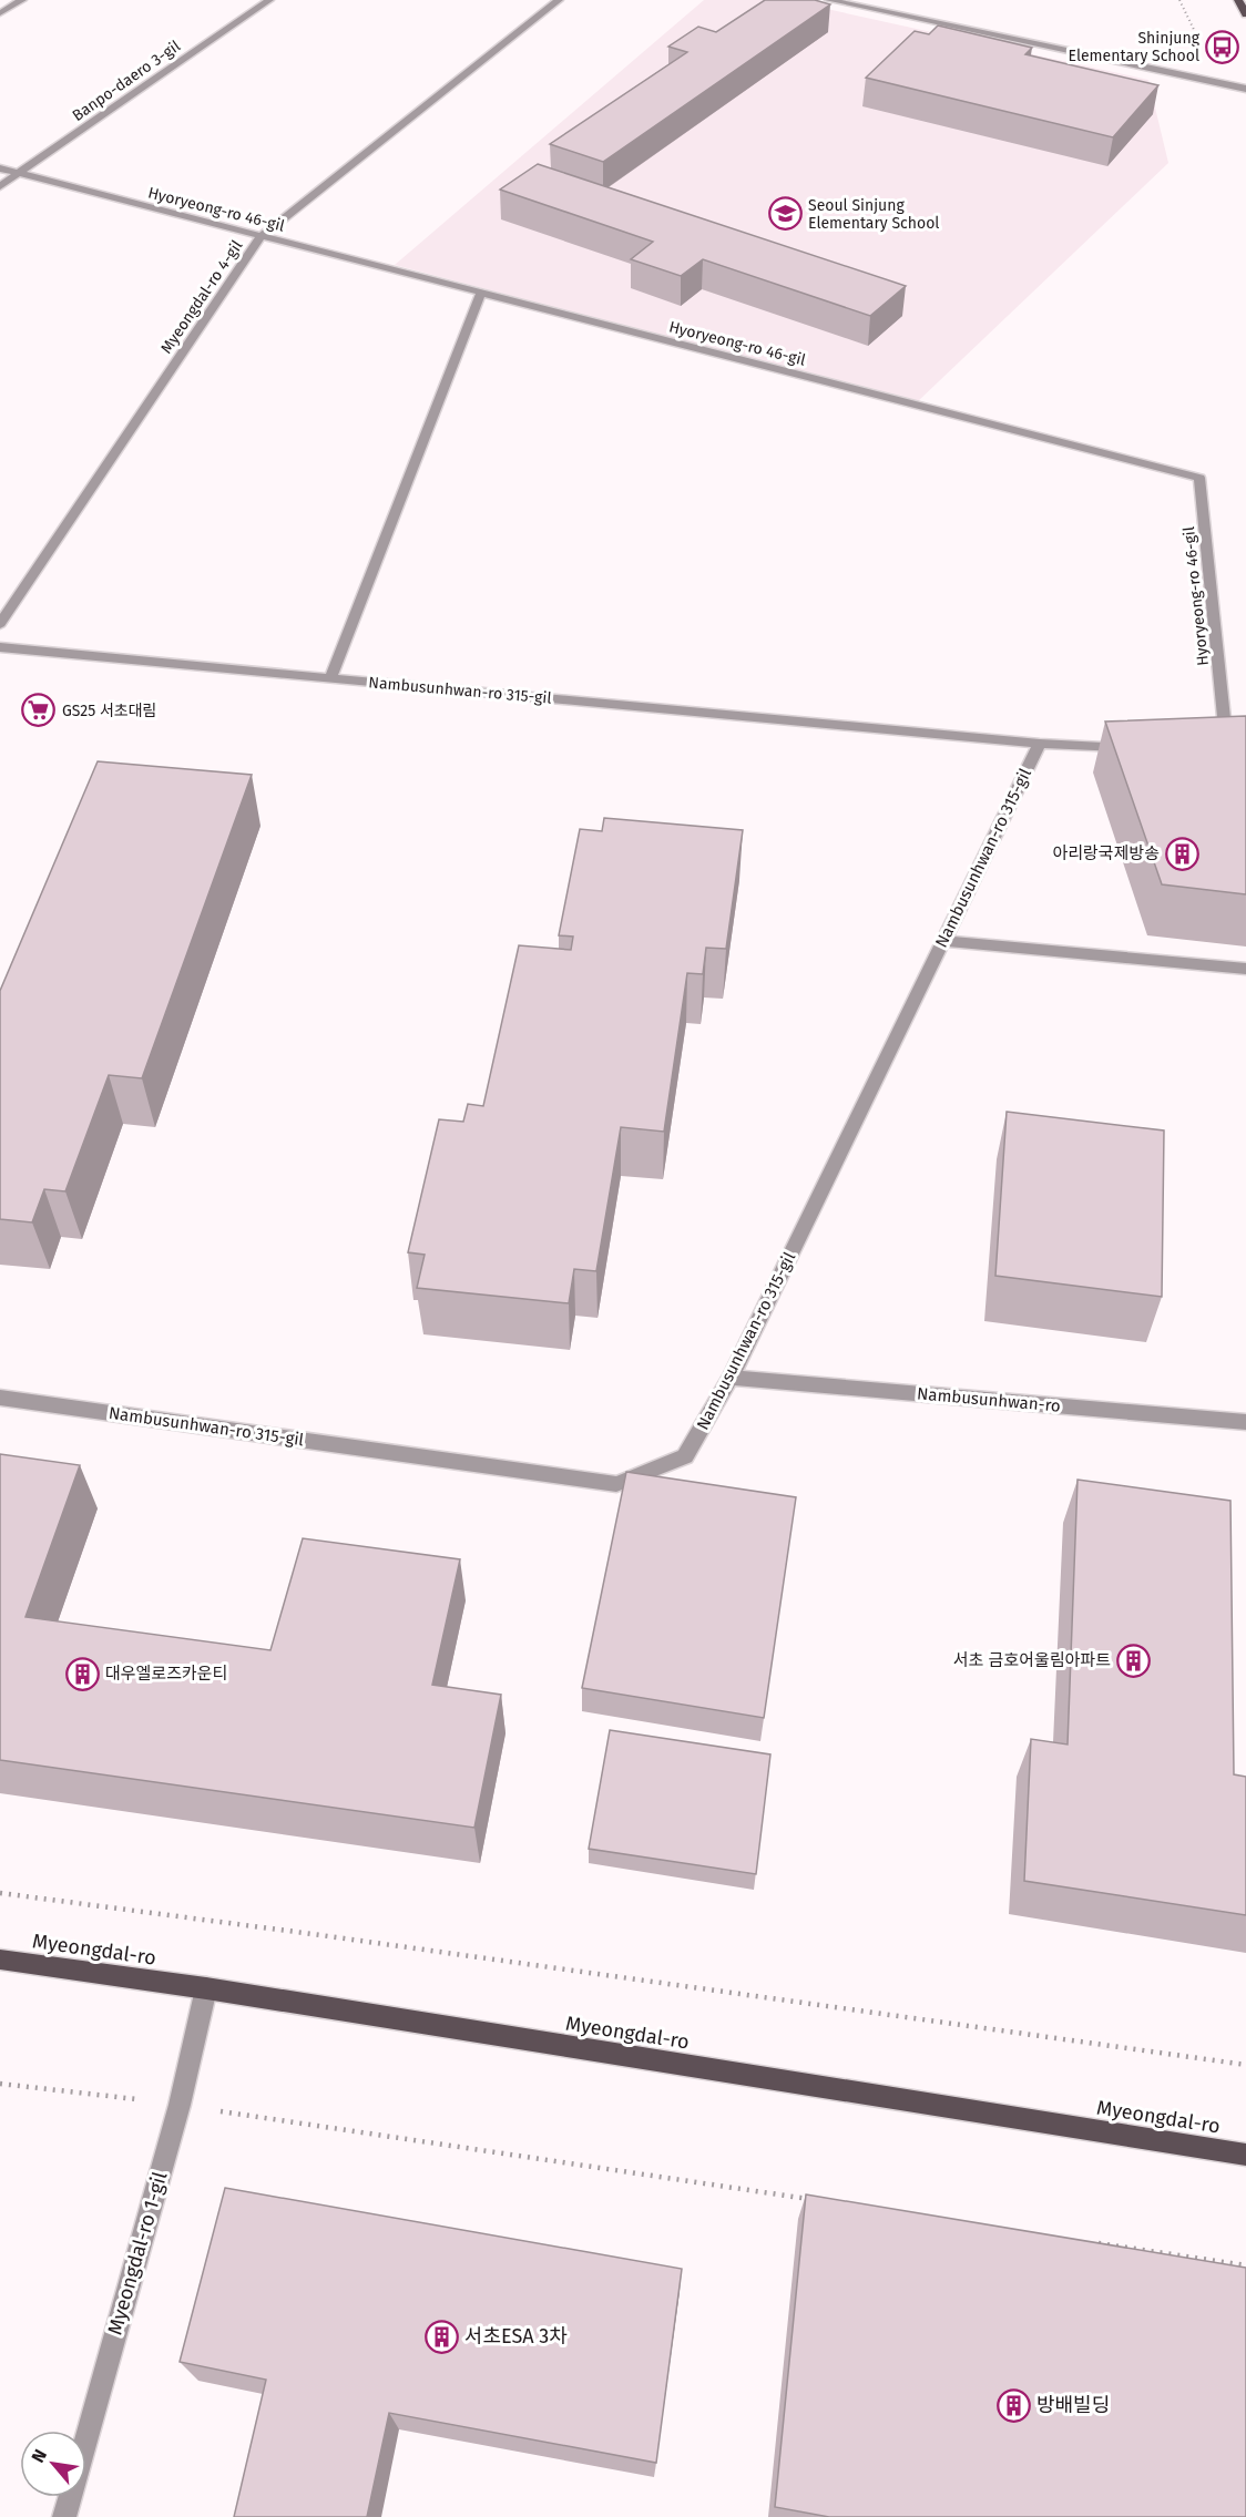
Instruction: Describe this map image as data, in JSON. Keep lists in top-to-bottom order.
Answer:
{
  "streets": {
    "main road": ["Myeongdal-ro"],
    "street": [
      "Banpo-daero 3-gil",
      "Hyoryeong-ro 46-gil",
      "Myeongdal-ro 4-gil",
      "Nambusunhwan-ro 315-gil",
      "Nambusunhwan-ro",
      "Myeongdal-ro 1-gil"
    ]
  },
  "crossings": [
    ["Banpo-daero 3-gil", "Hyoryeong-ro 46-gil"],
    ["Hyoryeong-ro 46-gil", "Myeongdal-ro 4-gil"],
    ["Nambusunhwan-ro 315-gil", "Nambusunhwan-ro"],
    ["Myeongdal-ro", "Myeongdal-ro 1-gil"]
  ],
  "places": {
    "bus stop": ["Shinjung Elementary School"],
    "school or university": ["Seoul Sinjung Elementary School"],
    "supermarket": ["GS25 서초대림"],
    "building": [
      "아리랑국제방송",
      "서초 금호어울림아파트",
      "대우엘로즈카운티",
      "서초ESA 3차",
      "방배빌딩"
    ]
  },
  "north": "top left"
}
